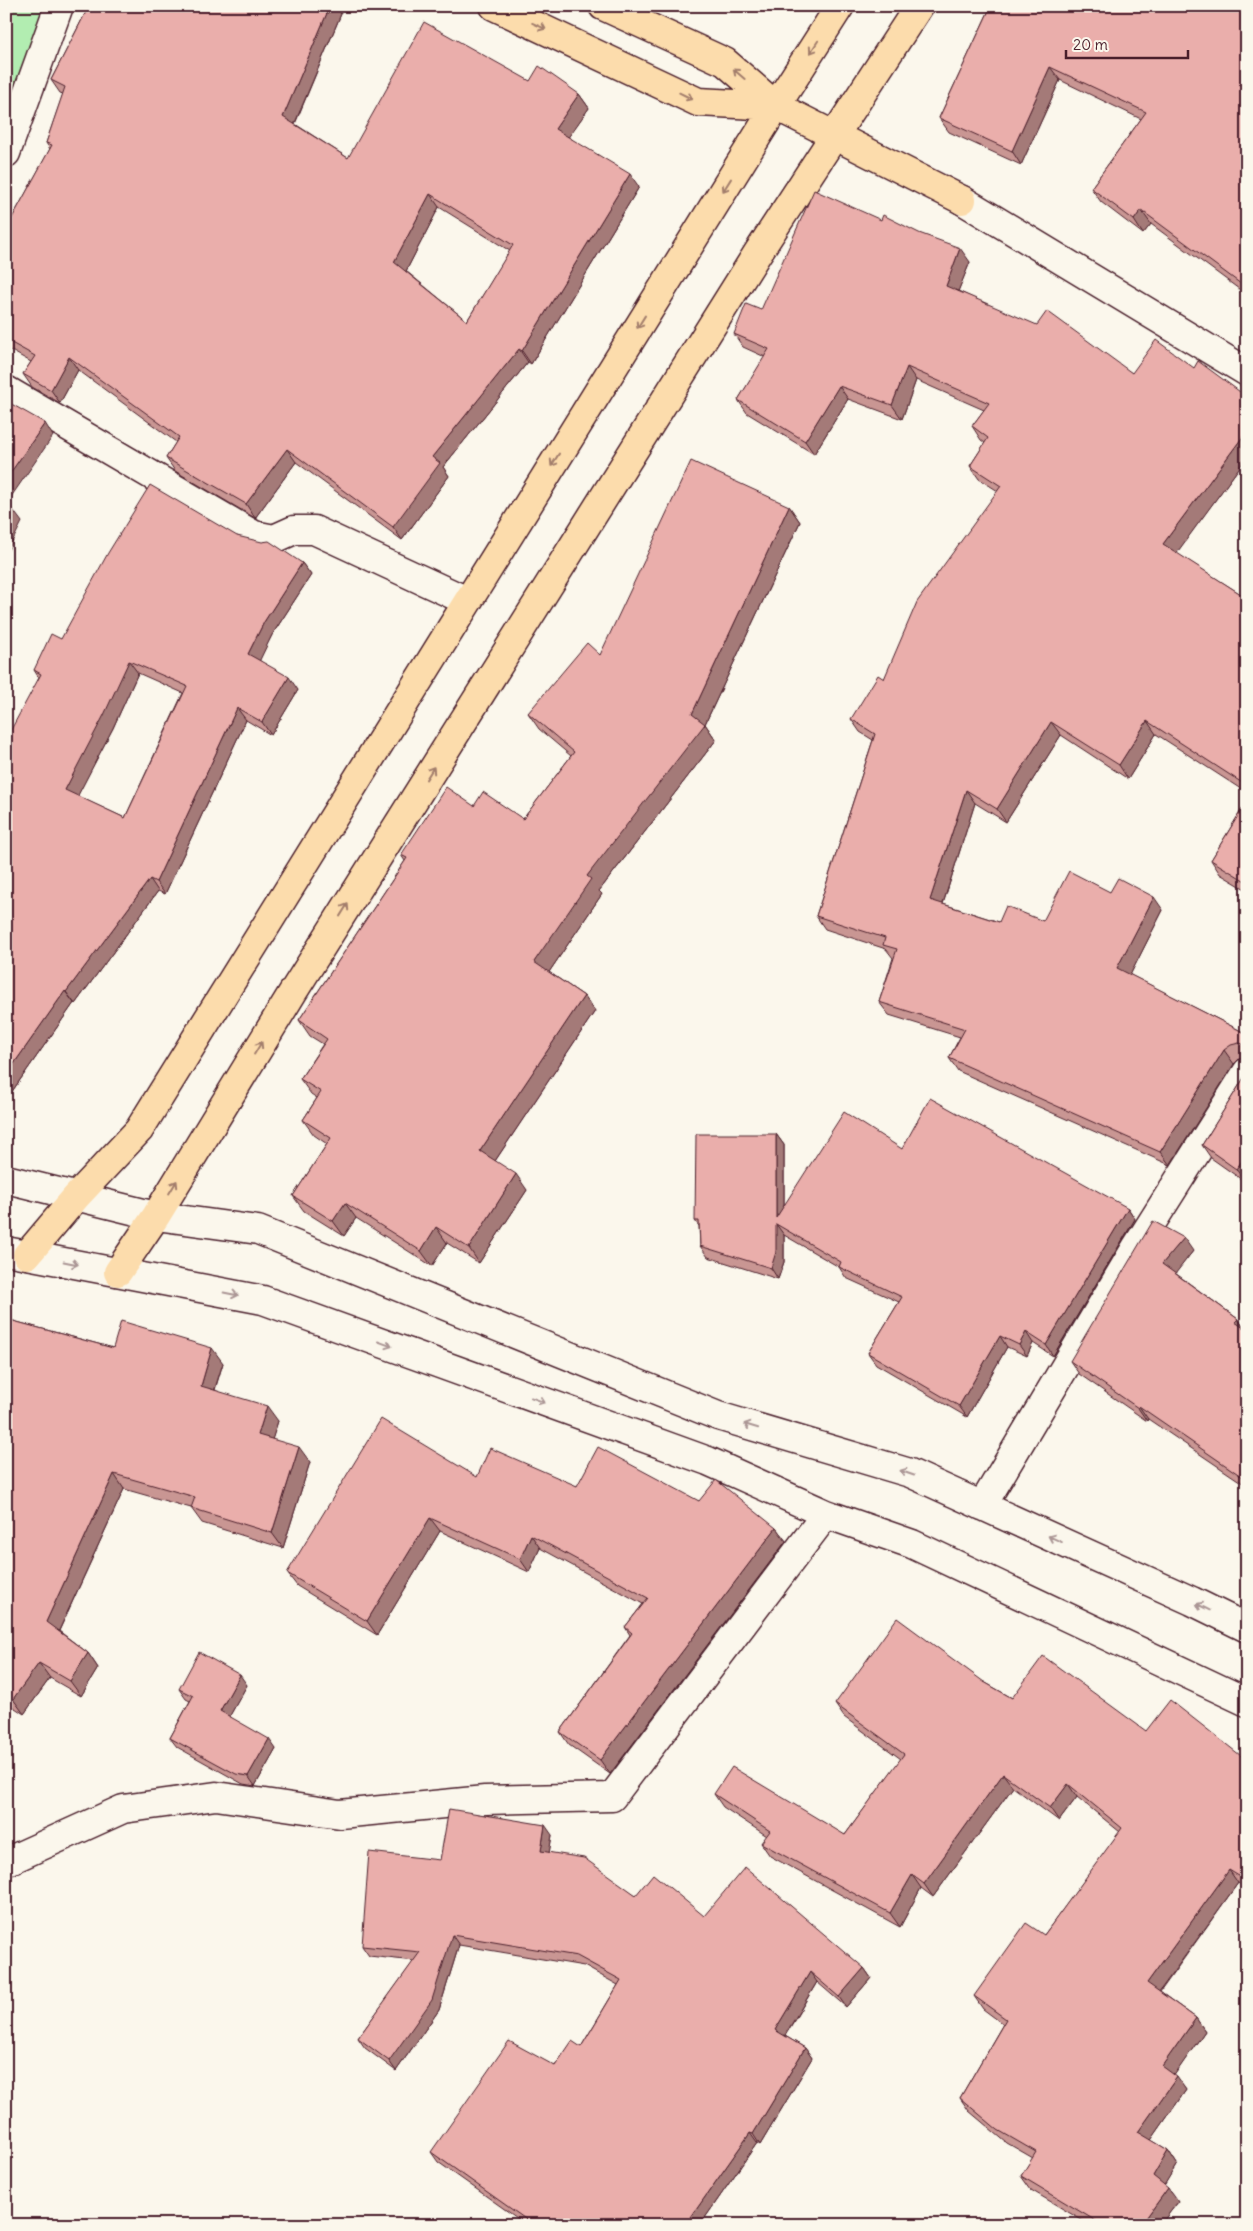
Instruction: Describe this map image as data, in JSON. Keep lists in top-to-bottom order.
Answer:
{
  "scale_bar": "20 m"
}
